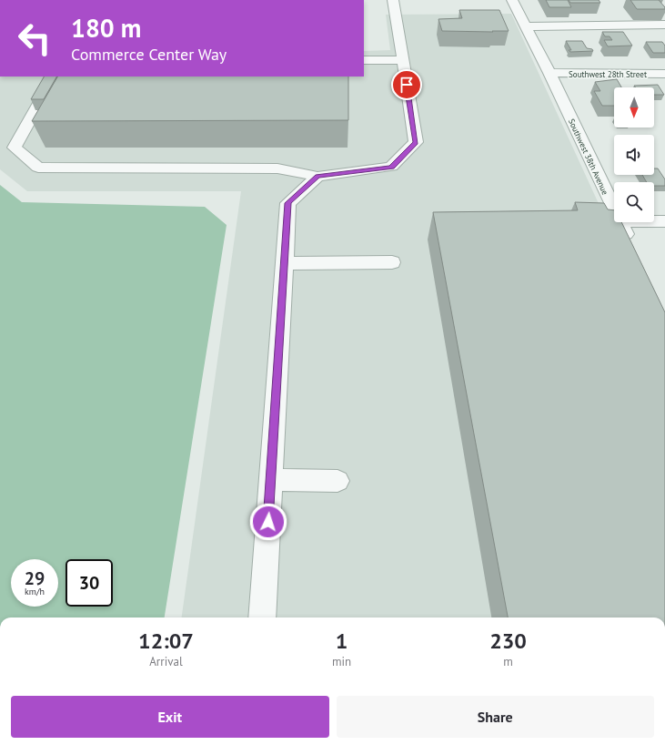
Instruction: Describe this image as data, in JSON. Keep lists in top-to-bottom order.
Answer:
{
  "streets": {
    "street": ["Southwest 28th Street", "Southwest 38th Avenue"]
  },
  "crossings": [
    ["Southwest 28th Street", "Southwest 38th Avenue"]
  ],
  "north": "bottom",
  "page": {
    "turn": ["180 m", "Commerce Center Way"],
    "speed": "29 km/h",
    "limit": "30",
    "eta": [
      "12:07",
      "Arrival",
      "1",
      "min",
      "230",
      "m"
    ],
    "buttons": ["Exit", "Share"]
  }
}
